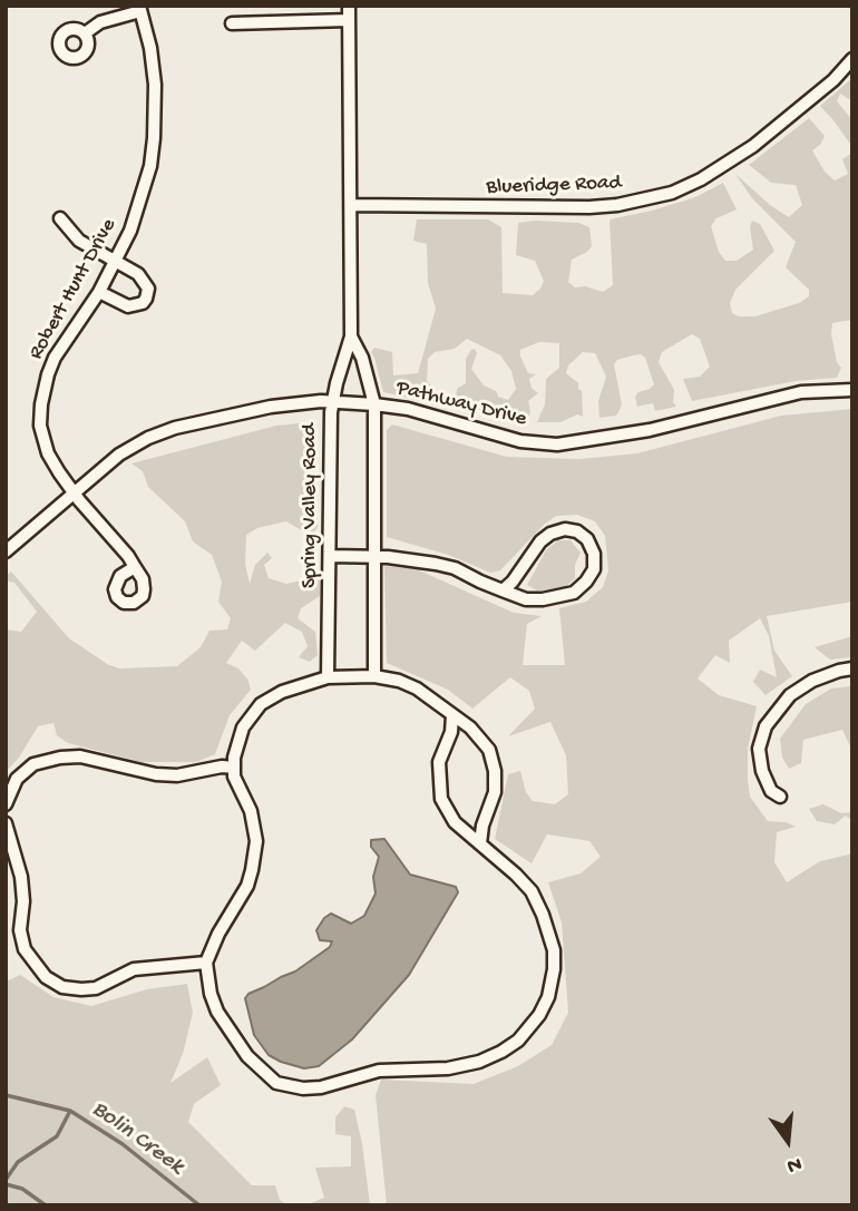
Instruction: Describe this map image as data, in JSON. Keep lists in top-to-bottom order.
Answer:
{
  "streets": {
    "street": [
      "Blueridge Road",
      "Robert Hunt Drive",
      "Pathway Drive",
      "Spring Valley Road"
    ]
  },
  "crossings": [
    ["Blueridge Road", "Spring Valley Road"],
    ["Robert Hunt Drive", "Pathway Drive"],
    ["Pathway Drive", "Spring Valley Road"]
  ],
  "water": ["Bolin Creek"],
  "north": "bottom"
}
